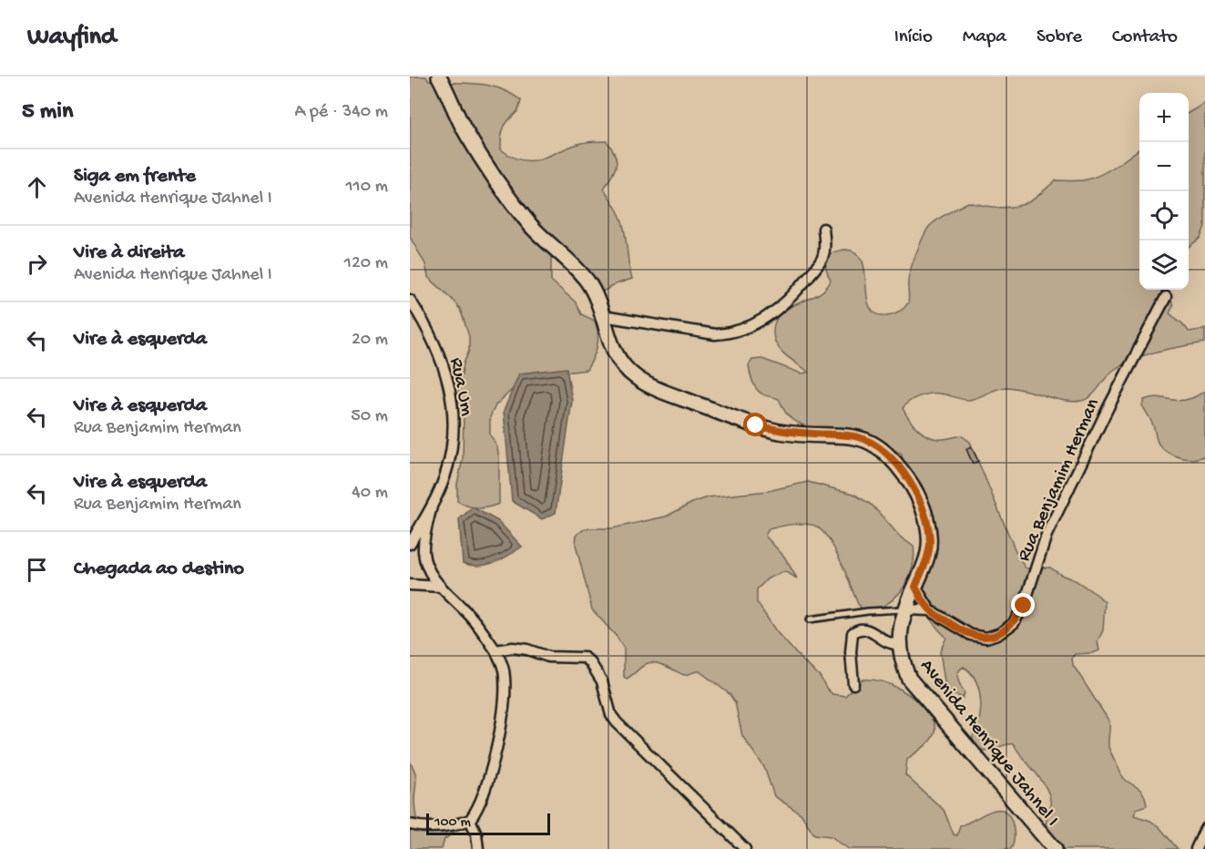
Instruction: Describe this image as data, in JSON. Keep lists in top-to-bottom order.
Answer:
{
  "streets": {
    "street": ["Rua Um", "Rua Benjamim Herman", "Avenida Henrique Jahnel I"]
  },
  "scale_bar": "100 m",
  "page": {
    "header": "Wayfind",
    "nav": [
      "Início",
      "Mapa",
      "Sobre",
      "Contato"
    ],
    "heading": ["5 min", "A pé · 340 m"],
    "map_buttons": ["+", "−"],
    "list": [
      ["Siga em frente", "Avenida Henrique Jahnel I", "110 m"],
      ["Vire à direita", "Avenida Henrique Jahnel I", "120 m"],
      ["Vire à esquerda", "20 m"],
      ["Vire à esquerda", "Rua Benjamim Herman", "50 m"],
      ["Vire à esquerda", "Rua Benjamim Herman", "40 m"],
      "Chegada ao destino"
    ],
    "scale": "100 m"
  }
}
